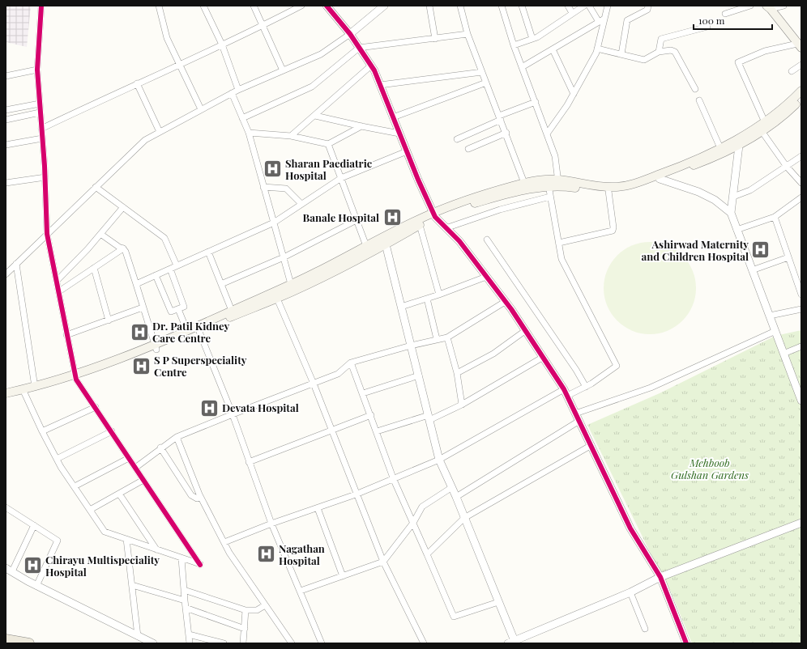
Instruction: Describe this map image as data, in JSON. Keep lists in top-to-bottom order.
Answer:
{
  "parks": ["Mehboob Gulshan Gardens"],
  "places": {
    "hospital": [
      "Sharan Paediatric Hospital",
      "Banale Hospital",
      "Ashirwad Maternity and Children Hospital",
      "Dr. Patil Kidney Care Centre",
      "S P Superspeciality Centre",
      "Devata Hospital",
      "Nagathan Hospital",
      "Chirayu Multispeciality Hospital"
    ]
  },
  "scale_bar": "100 m"
}
